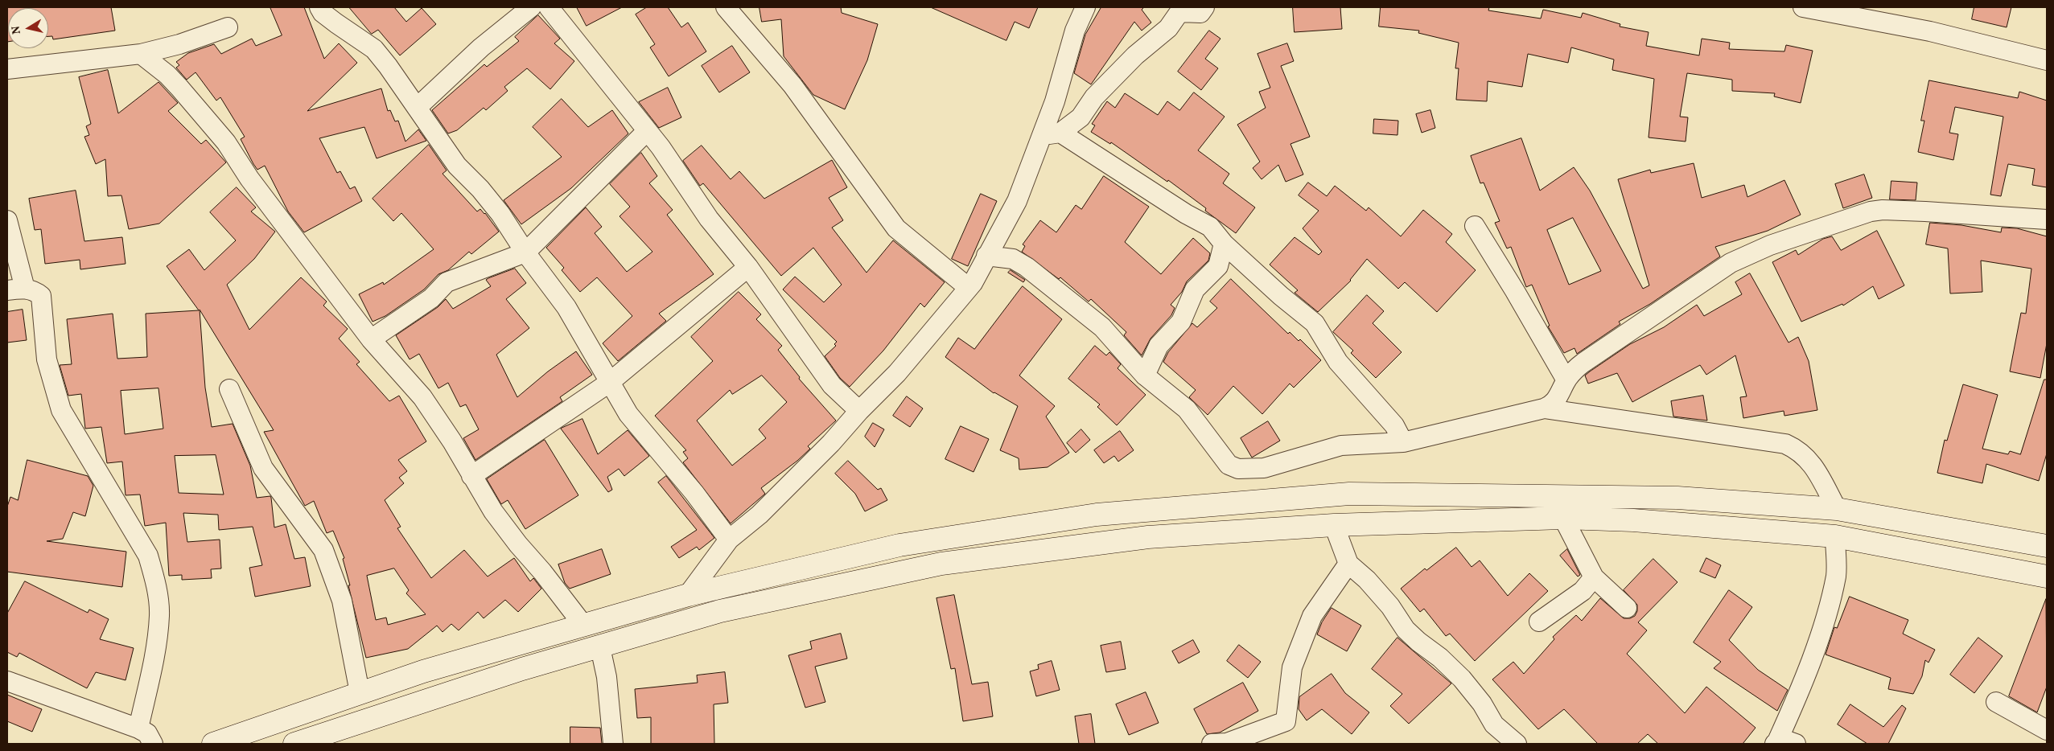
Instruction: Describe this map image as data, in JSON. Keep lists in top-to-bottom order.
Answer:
{
  "north": "left"
}
